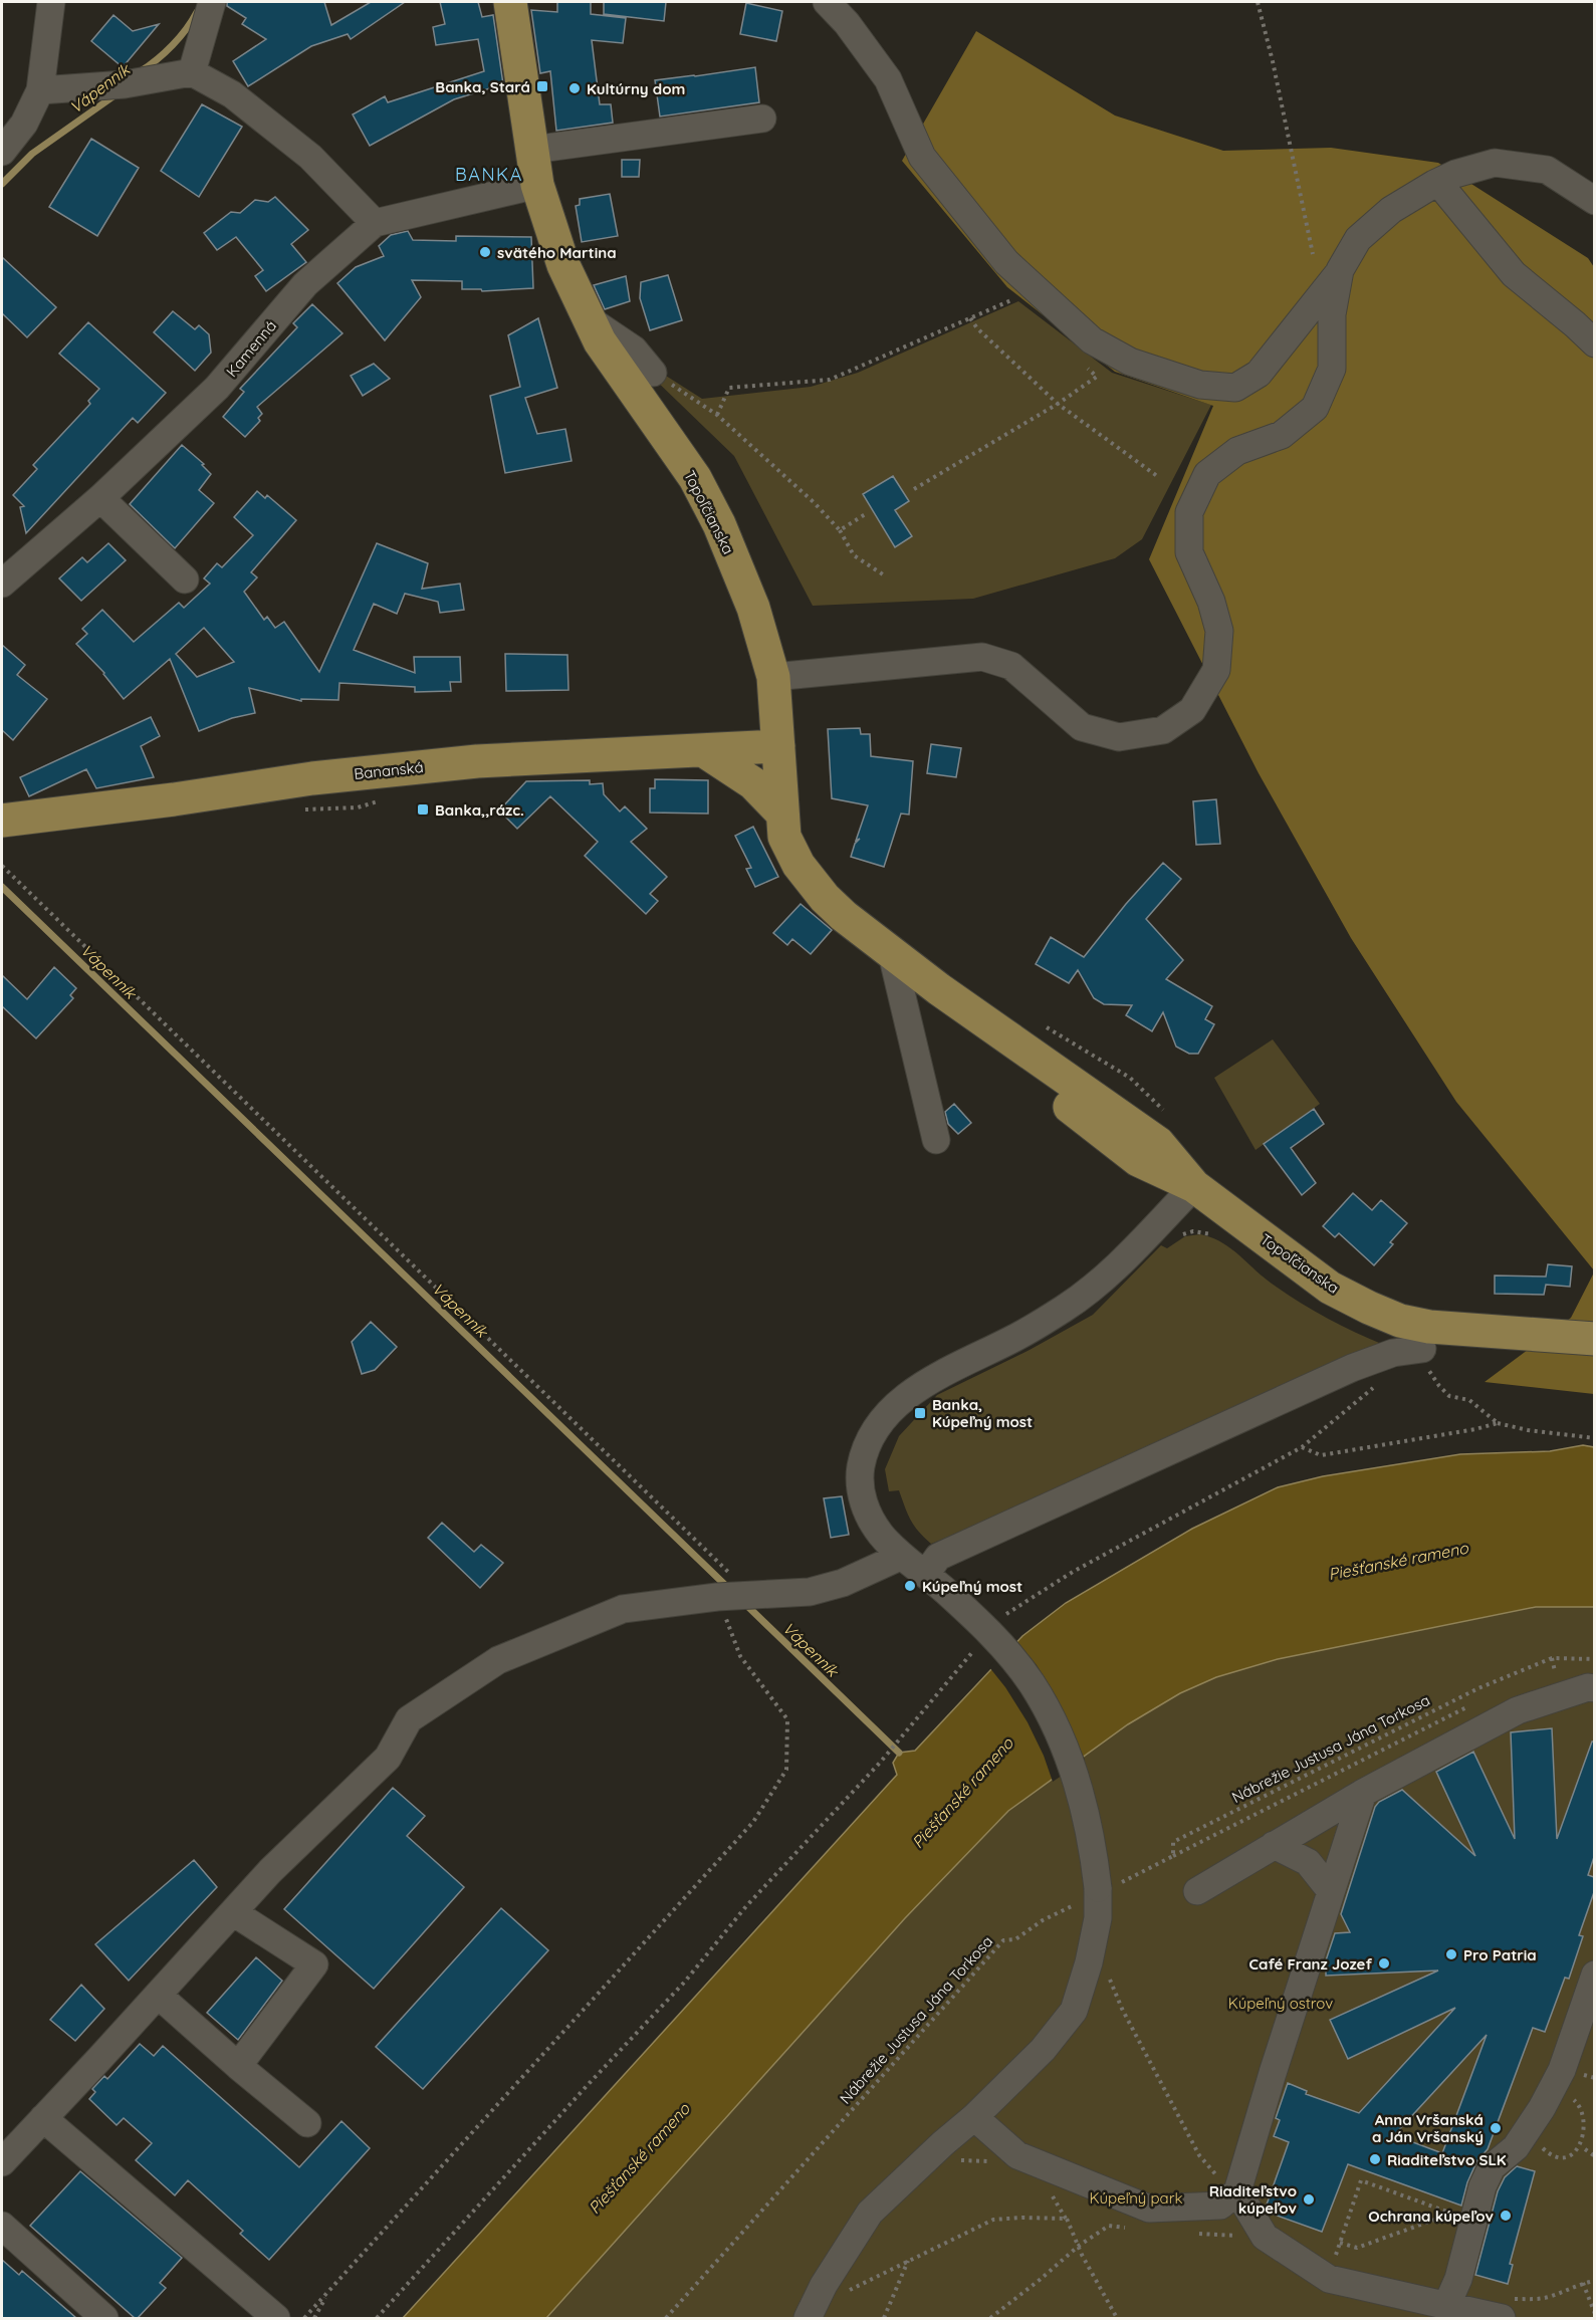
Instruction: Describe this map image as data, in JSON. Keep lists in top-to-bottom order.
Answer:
{
  "streets": {
    "main road": ["Topoľčianska", "Bananská"],
    "street": ["Kamenná"],
    "path": ["Nábrežie Justusa Jána Torkosa"]
  },
  "crossings": [
    ["Kamenná", "Topoľčianska"],
    ["Topoľčianska", "Bananská"]
  ],
  "districts": ["BANKA"],
  "water": ["Vápenník", "Piešťanské rameno"],
  "parks": ["Kúpeľný ostrov", "Kúpeľný park"],
  "places": {
    "transit": ["Banka, Stará", "Banka,,rázc.", "Banka, Kúpeľný most"],
    "other": [
      "Kultúrny dom",
      "svätého Martina",
      "Kúpeľný most",
      "Pro Patria",
      "Café Franz Jozef",
      "Anna Vršanská a Ján Vršanský",
      "Riaditeľstvo SLK",
      "Riaditeľstvo kúpeľov",
      "Ochrana kúpeľov"
    ]
  }
}
